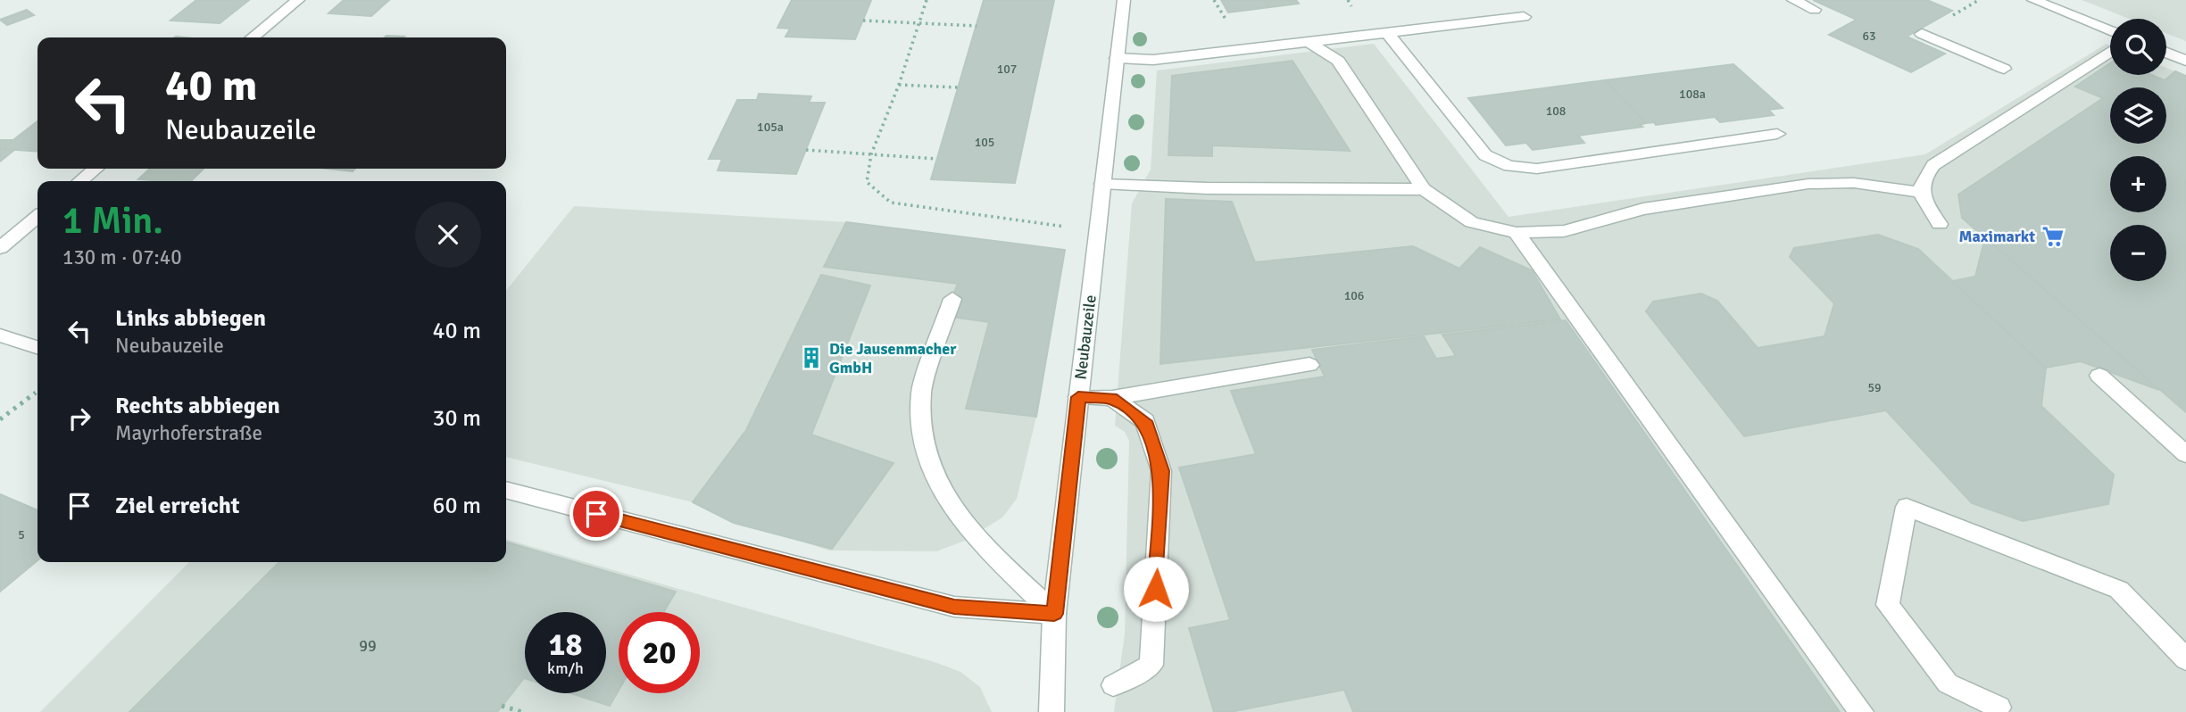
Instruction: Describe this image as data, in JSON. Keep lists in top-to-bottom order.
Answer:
{
  "streets": {
    "street": ["Neubauzeile"]
  },
  "places": {
    "supermarket": ["Maximarkt"],
    "building": ["Die Jausenmacher GmbH"]
  },
  "house_numbers": [
    "63",
    "107",
    "108a",
    "108",
    "105a",
    "105",
    "106",
    "59",
    "5",
    "99"
  ],
  "page": {
    "map_buttons": ["+", "−"],
    "turn": ["40 m", "Neubauzeile"],
    "heading": ["1 Min.", "130 m · 07:40"],
    "list": [
      {
        "name": "Links abbiegen",
        "note": "Neubauzeile",
        "value": "40 m"
      },
      {
        "name": "Rechts abbiegen",
        "note": "Mayrhoferstraße",
        "value": "30 m"
      },
      {
        "name": "Ziel erreicht",
        "value": "60 m"
      }
    ],
    "speed": "18 km/h",
    "limit": "20"
  }
}
